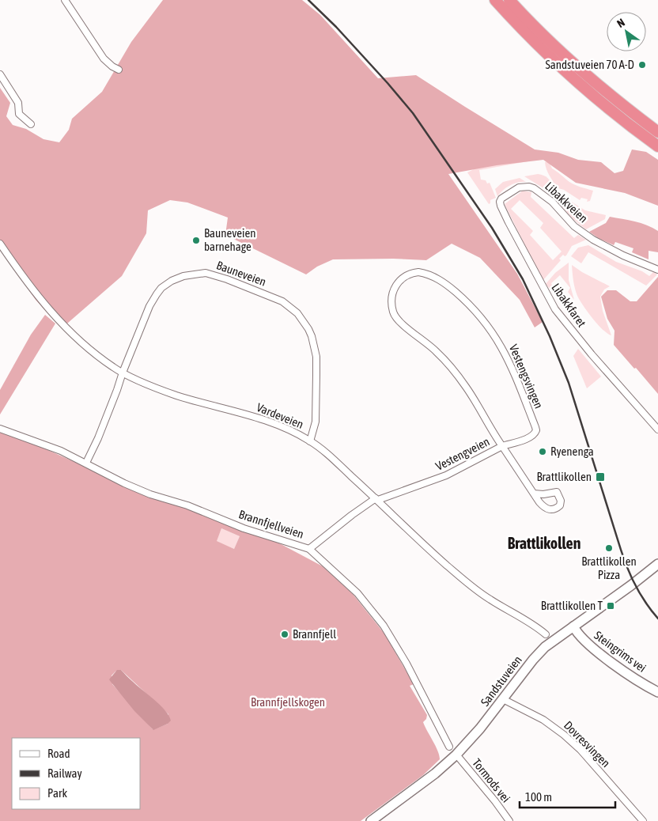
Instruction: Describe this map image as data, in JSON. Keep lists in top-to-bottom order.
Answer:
{
  "streets": {
    "street": [
      "Libakkveien",
      "Bauneveien",
      "Libakkfaret",
      "Vestengsvingen",
      "Vardeveien",
      "Vestengveien",
      "Brannfjellveien",
      "Steingrims vei",
      "Sandstuveien",
      "Dovresvingen",
      "Tormods vei"
    ]
  },
  "crossings": [
    ["Libakkveien", "Libakkfaret"],
    ["Bauneveien", "Vardeveien"],
    ["Bauneveien", "Brannfjellveien"],
    ["Vestengsvingen", "Vestengveien"],
    ["Vardeveien", "Vestengveien"],
    ["Vestengveien", "Brannfjellveien"],
    ["Steingrims vei", "Sandstuveien"],
    ["Sandstuveien", "Dovresvingen"],
    ["Sandstuveien", "Tormods vei"]
  ],
  "districts": ["Brattlikollen"],
  "parks": ["Brannfjellskogen"],
  "places": {
    "other": [
      "Sandstuveien 70 A-D",
      "Bauneveien barnehage",
      "Ryenenga",
      "Brattlikollen Pizza",
      "Brannfjell"
    ],
    "transit": ["Brattlikollen", "Brattlikollen T"]
  },
  "legend": ["Road", "Railway", "Park"],
  "scale_bar": "100 m",
  "north": "top left"
}
